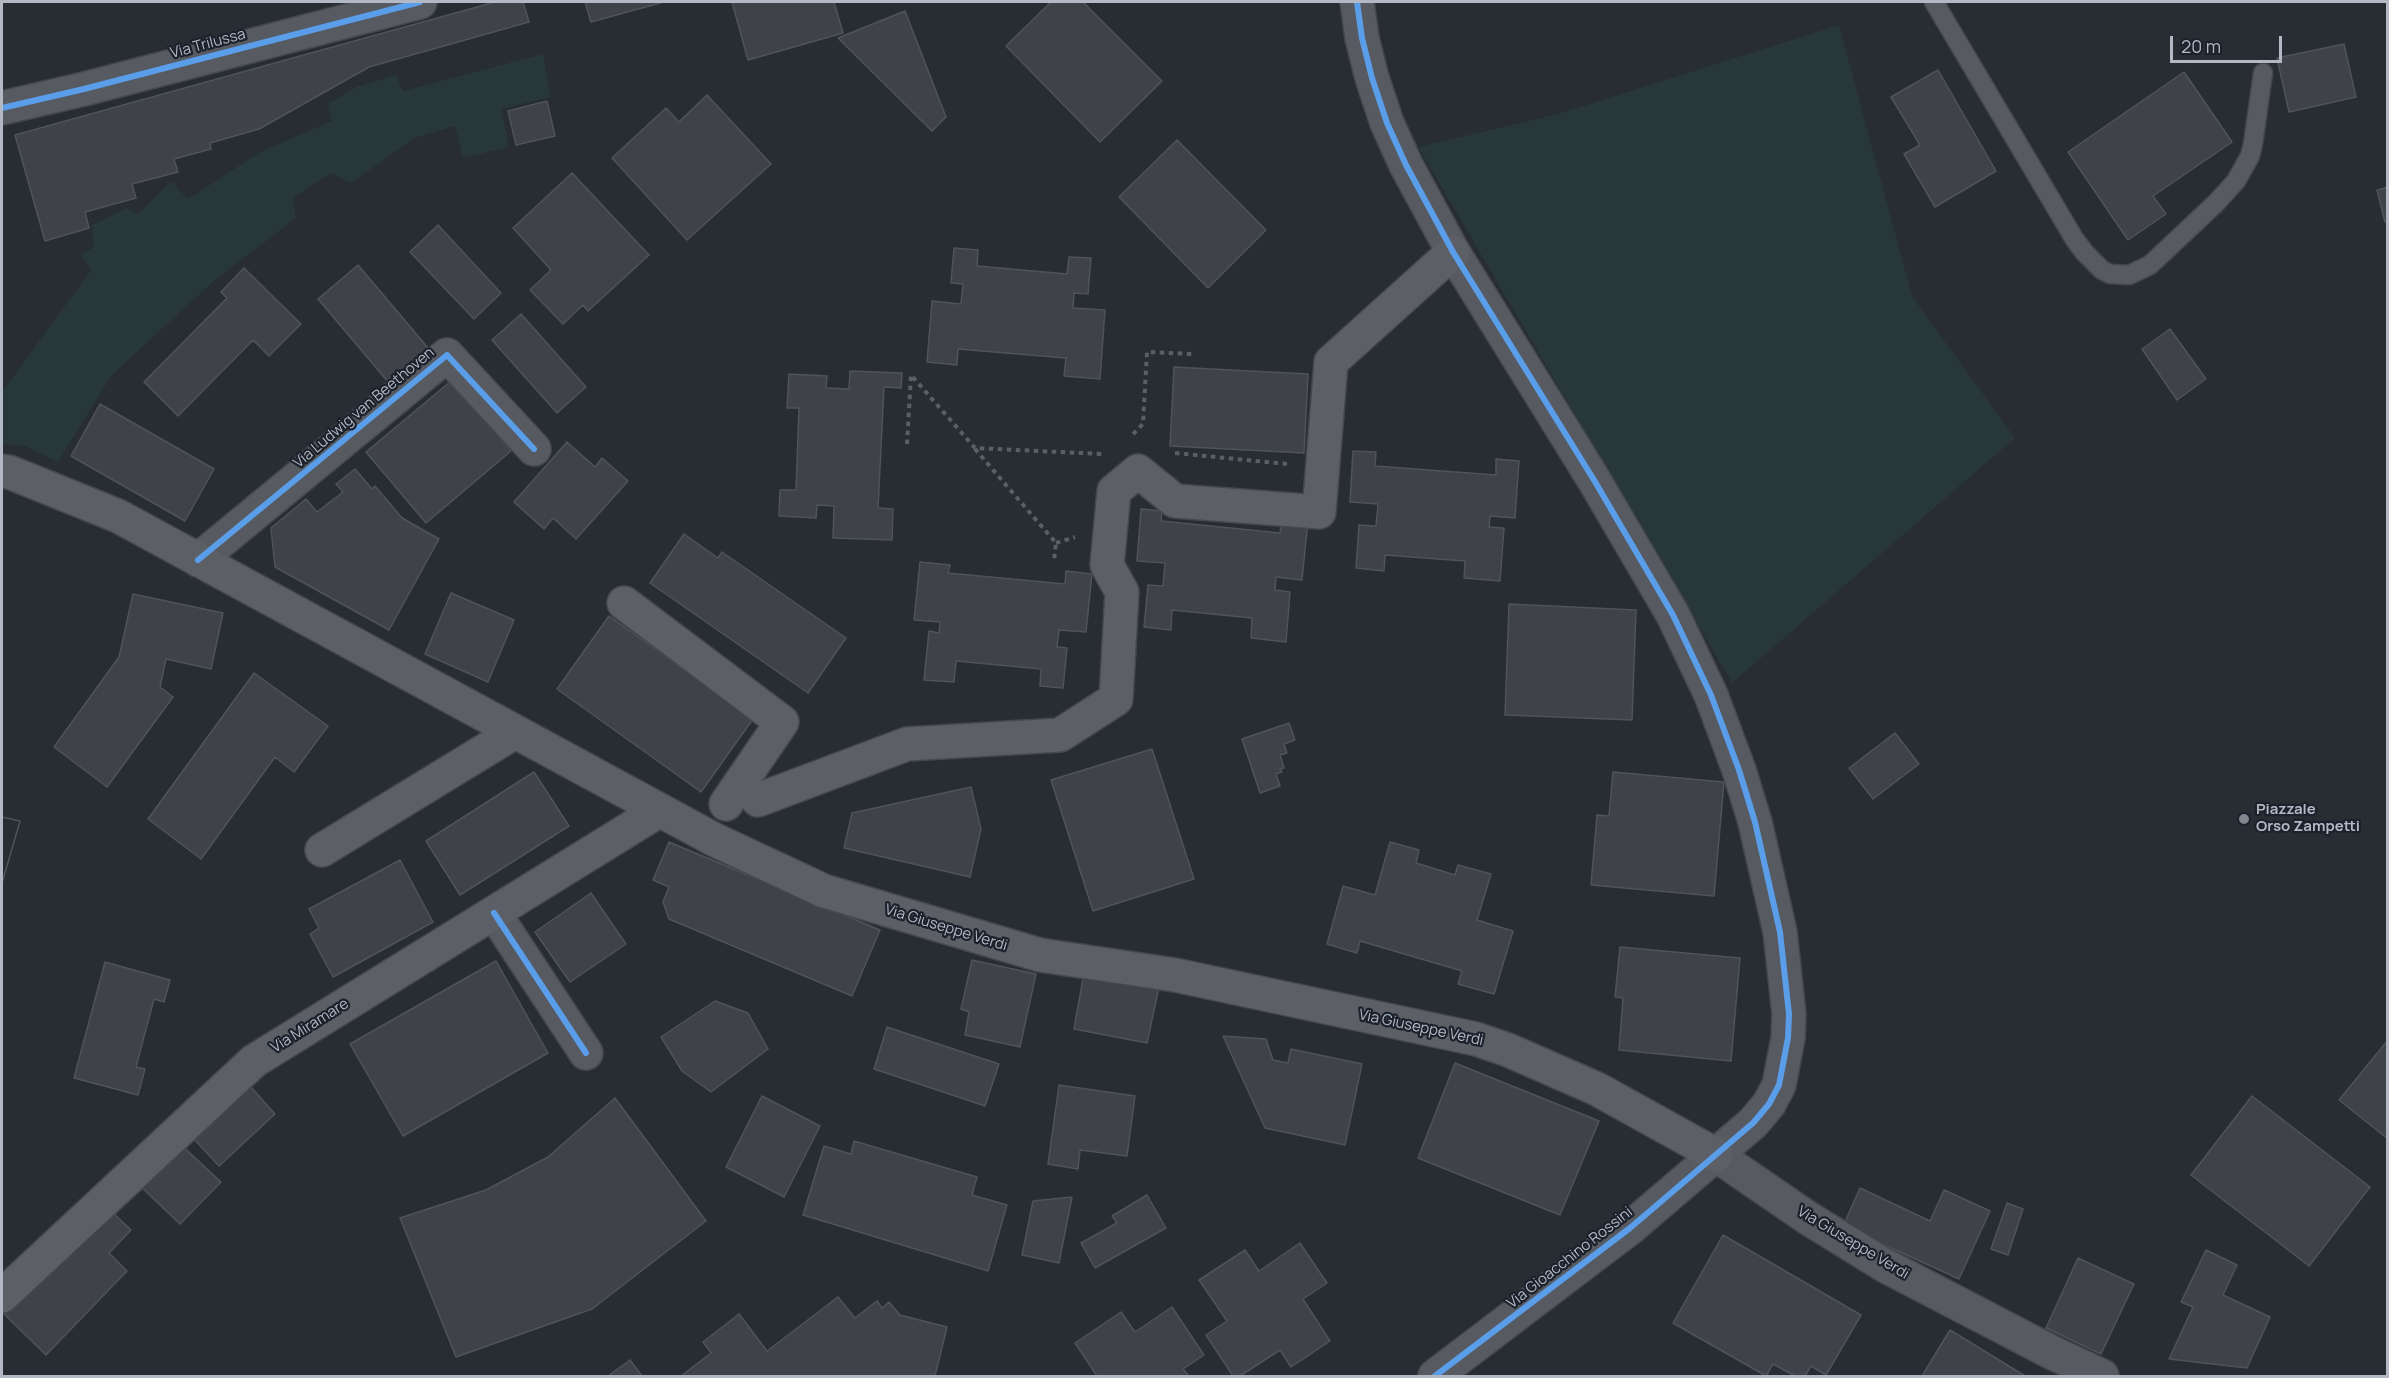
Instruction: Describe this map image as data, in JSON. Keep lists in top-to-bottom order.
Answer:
{
  "streets": {
    "main road": ["Via Giuseppe Verdi", "Via Miramare"],
    "street": ["Via Trilussa", "Via Ludwig van Beethoven", "Via Gioacchino Rossini"]
  },
  "crossings": [
    ["Via Ludwig van Beethoven", "Via Giuseppe Verdi"],
    ["Via Giuseppe Verdi", "Via Miramare"],
    ["Via Giuseppe Verdi", "Via Gioacchino Rossini"]
  ],
  "places": ["Piazzale Orso Zampetti"],
  "scale_bar": "20 m"
}
